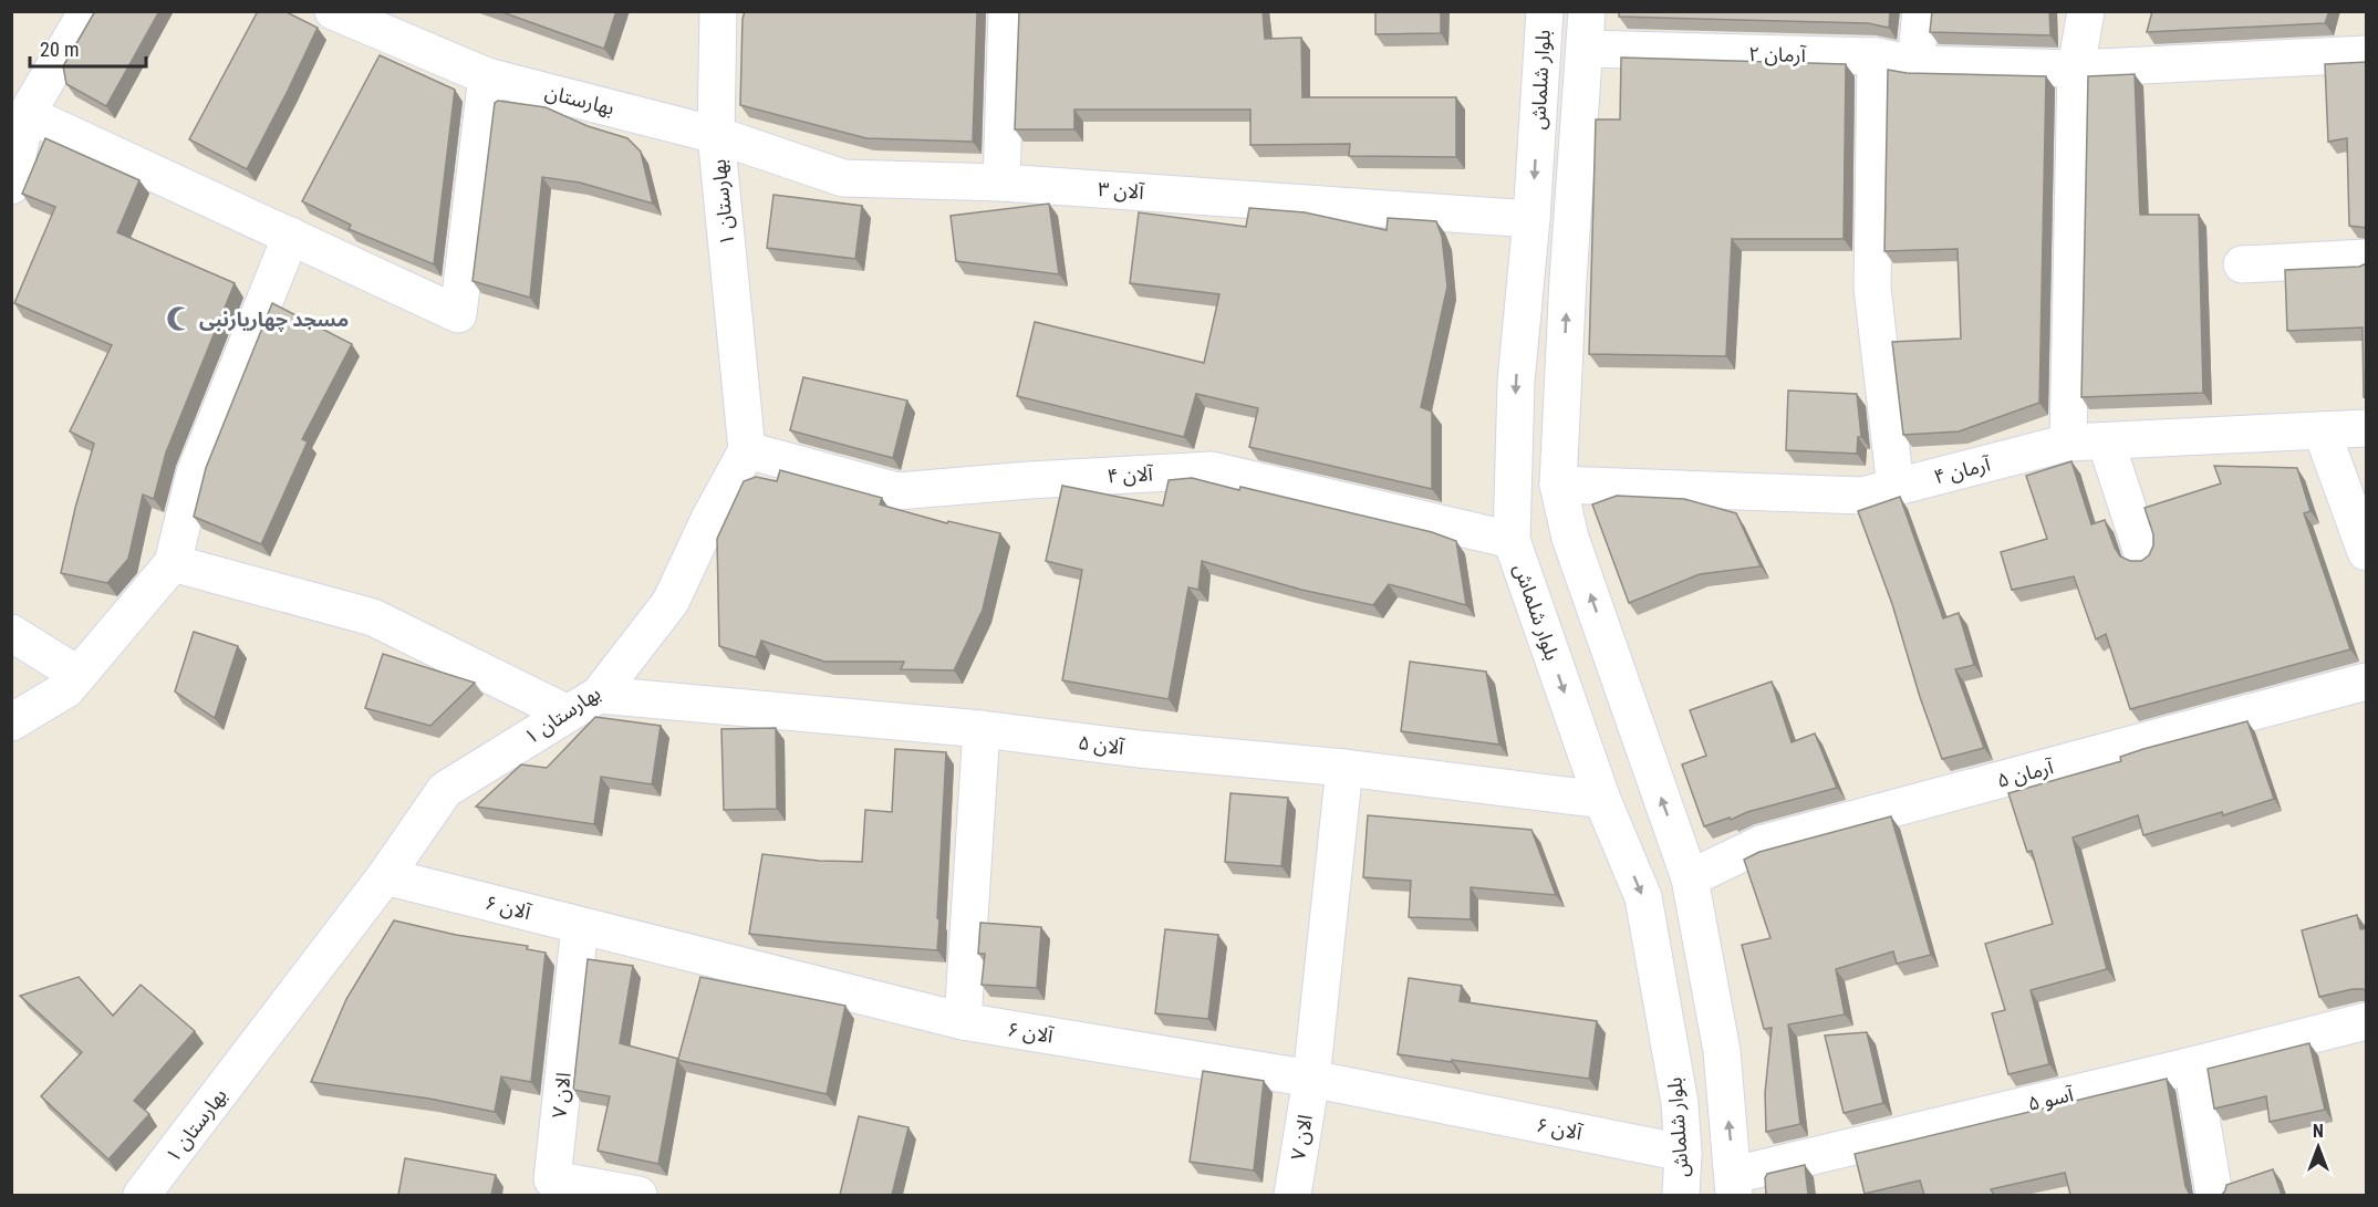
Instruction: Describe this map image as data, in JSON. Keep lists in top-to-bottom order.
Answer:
{
  "streets": {
    "street": [
      "آرمان ۲",
      "بلوار شلماش",
      "بهارستان",
      "آلان ۳",
      "بهارستان ۱",
      "آرمان ۴",
      "آلان ۴",
      "آلان ۵",
      "آرمان ۵",
      "آلان ۶",
      "الان ۷",
      "آسو ۵"
    ]
  },
  "crossings": [
    ["آرمان ۲", "بلوار شلماش"],
    ["بلوار شلماش", "آلان ۳"],
    ["بلوار شلماش", "آرمان ۴"],
    ["بلوار شلماش", "آلان ۴"],
    ["بلوار شلماش", "آلان ۵"],
    ["بلوار شلماش", "آرمان ۵"],
    ["بلوار شلماش", "آلان ۶"],
    ["بلوار شلماش", "آسو ۵"],
    ["بهارستان", "آلان ۳"],
    ["بهارستان", "بهارستان ۱"],
    ["آلان ۳", "بهارستان ۱"],
    ["بهارستان ۱", "آلان ۴"],
    ["بهارستان ۱", "آلان ۵"],
    ["بهارستان ۱", "آلان ۶"],
    ["آلان ۵", "الان ۷"],
    ["آلان ۶", "الان ۷"]
  ],
  "places": {
    "mosque": ["مسجد چهاریارنبی"]
  },
  "scale_bar": "20 m",
  "north": "top"
}
